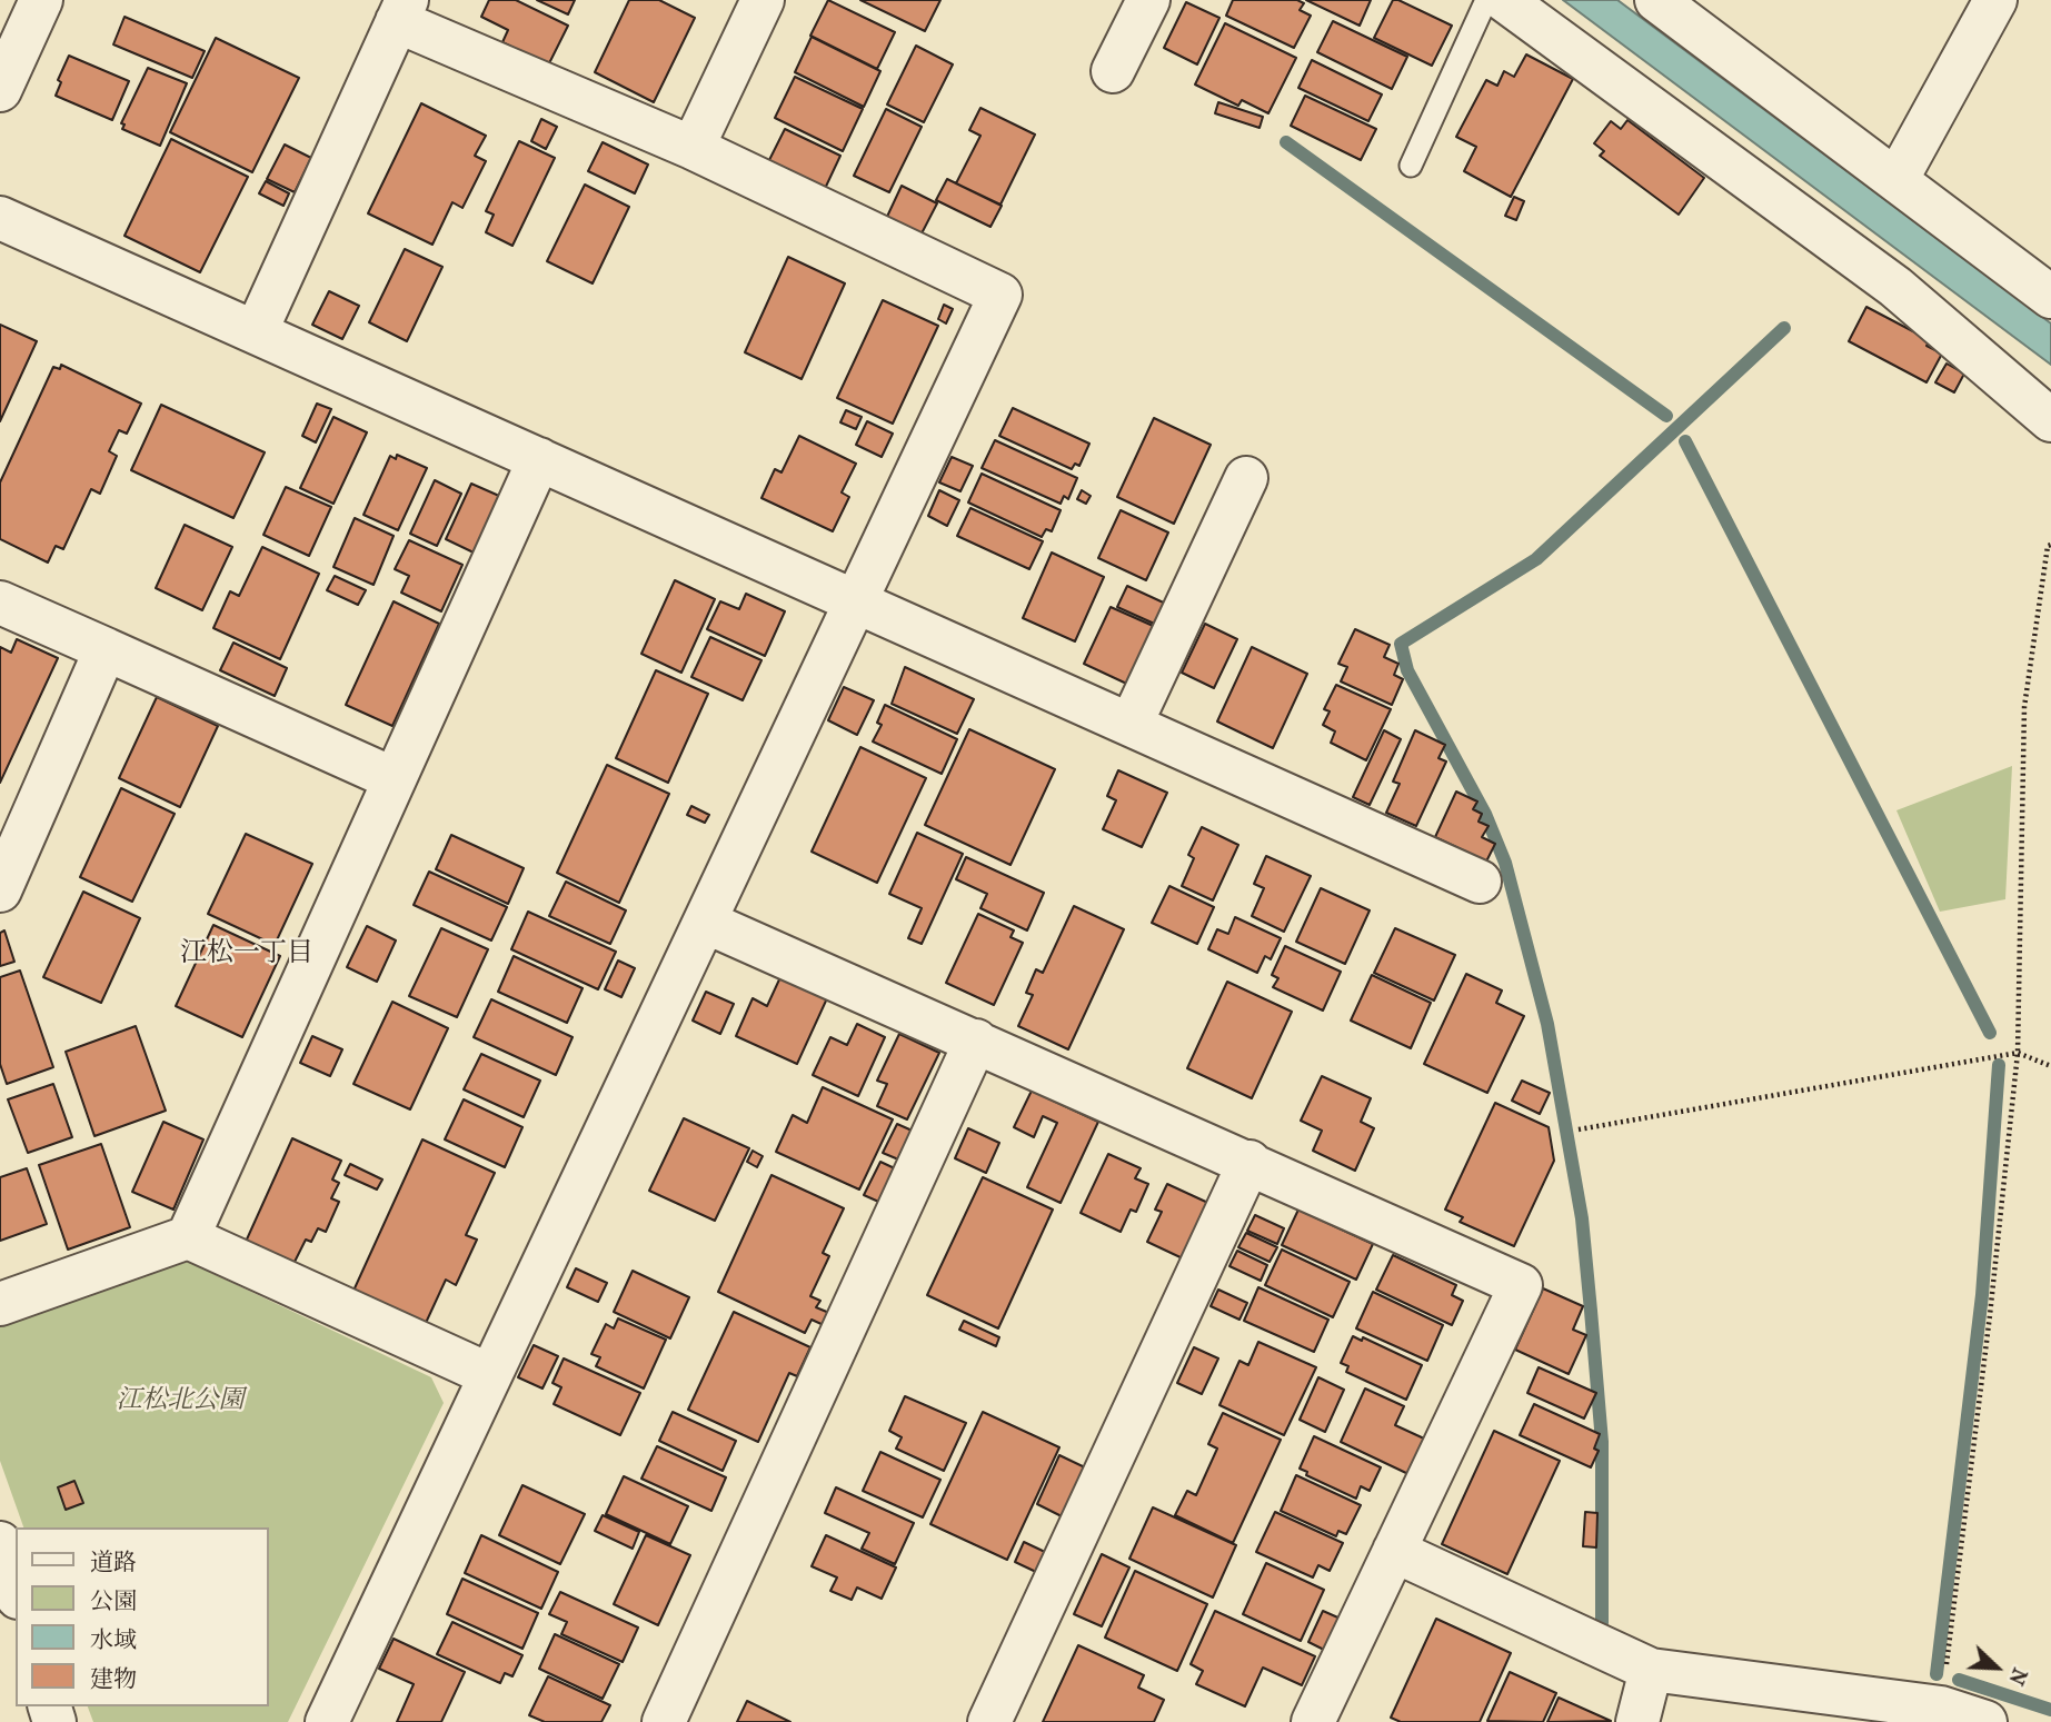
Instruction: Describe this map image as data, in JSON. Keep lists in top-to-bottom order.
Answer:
{
  "districts": ["江松一丁目"],
  "parks": ["江松北公園"],
  "legend": [
    "道路",
    "公園",
    "水域",
    "建物"
  ],
  "north": "bottom right"
}
